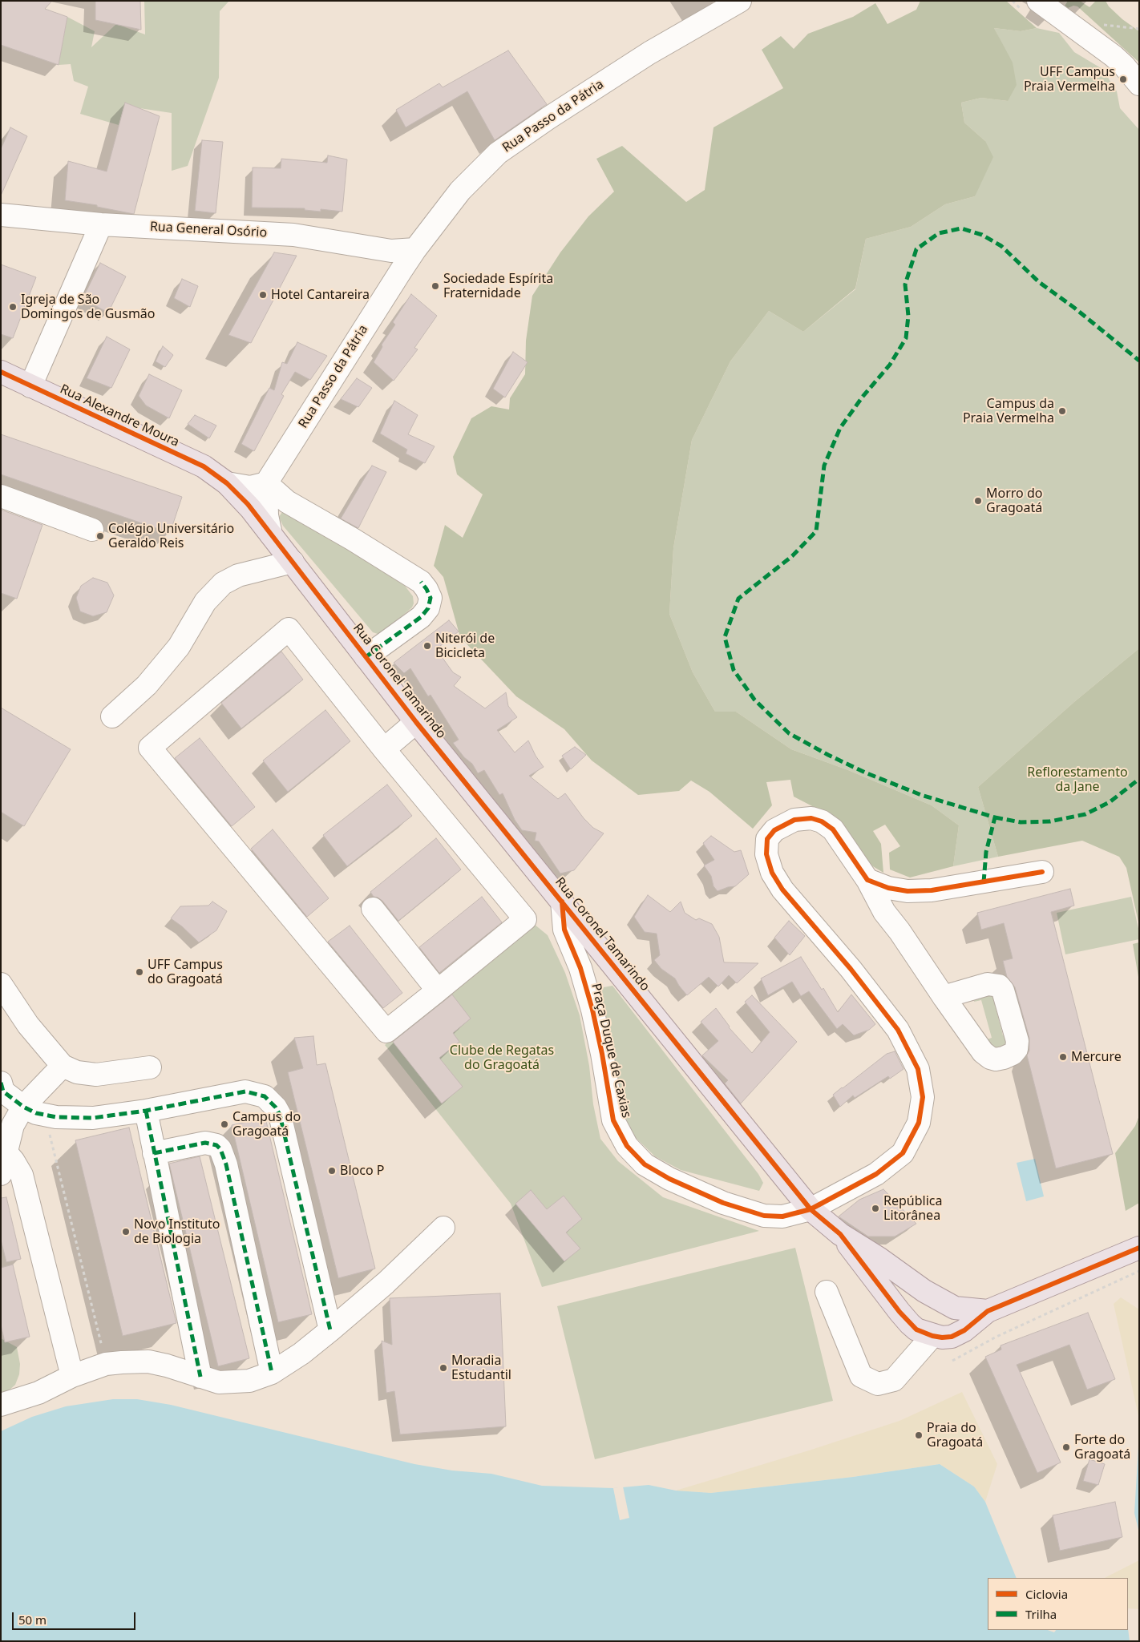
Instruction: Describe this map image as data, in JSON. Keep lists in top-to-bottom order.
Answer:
{
  "streets": {
    "main road": ["Rua Alexandre Moura", "Rua Coronel Tamarindo"],
    "street": ["Rua Passo da Pátria", "Rua General Osório", "Praça Duque de Caxias"]
  },
  "crossings": [
    ["Rua Passo da Pátria", "Rua General Osório"],
    ["Rua Alexandre Moura", "Rua Coronel Tamarindo"],
    ["Rua Coronel Tamarindo", "Praça Duque de Caxias"]
  ],
  "parks": ["Reflorestamento da Jane", "Clube de Regatas do Gragoatá"],
  "places": [
    "UFF Campus Praia Vermelha",
    "Sociedade Espírita Fraternidade",
    "Hotel Cantareira",
    "Igreja de São Domingos de Gusmão",
    "Campus da Praia Vermelha",
    "Morro do Gragoatá",
    "Colégio Universitário Geraldo Reis",
    "Niterói de Bicicleta",
    "UFF Campus do Gragoatá",
    "Mercure",
    "Campus do Gragoatá",
    "Bloco P",
    "República Litorânea",
    "Novo Instituto de Biologia",
    "Moradia Estudantil",
    "Praia do Gragoatá",
    "Forte do Gragoatá"
  ],
  "legend": ["Ciclovia", "Trilha"],
  "scale_bar": "50 m"
}
